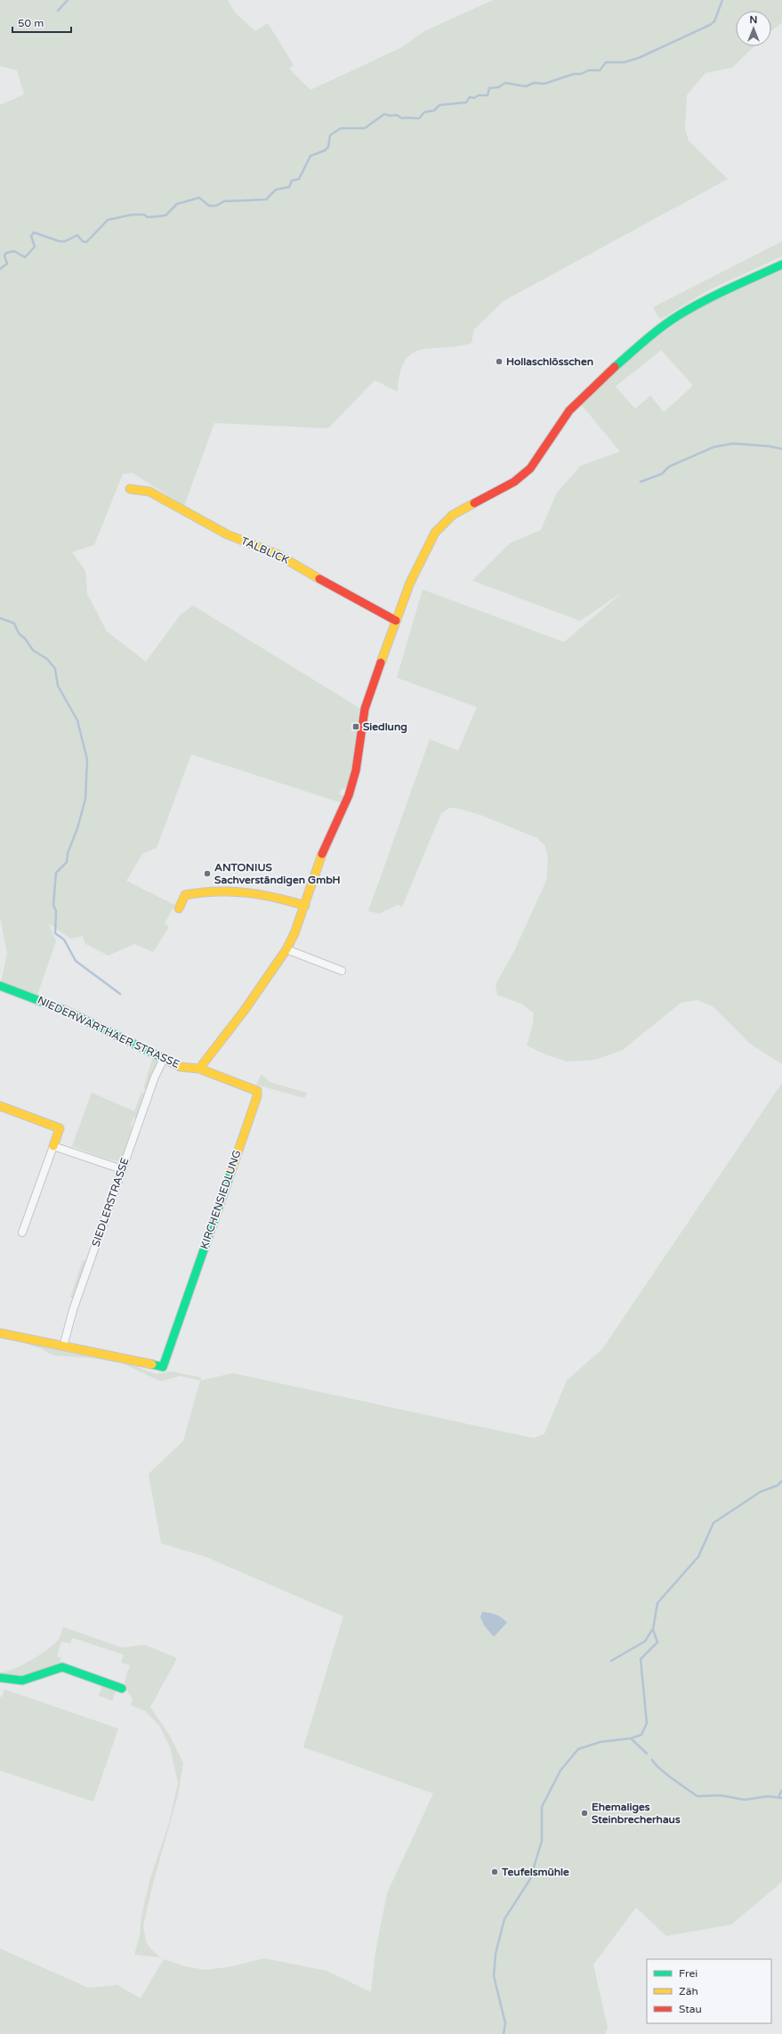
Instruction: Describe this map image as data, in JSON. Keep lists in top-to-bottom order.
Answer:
{
  "streets": {
    "street": [
      "TALBLICK",
      "NIEDERWARTHAER STRASSE",
      "KIRCHENSIEDLUNG",
      "SIEDLERSTRASSE"
    ]
  },
  "crossings": [
    ["NIEDERWARTHAER STRASSE", "KIRCHENSIEDLUNG"],
    ["NIEDERWARTHAER STRASSE", "SIEDLERSTRASSE"],
    ["KIRCHENSIEDLUNG", "SIEDLERSTRASSE"]
  ],
  "places": {
    "other": [
      "Hollaschlösschen",
      "ANTONIUS Sachverständigen GmbH",
      "Ehemaliges Steinbrecherhaus",
      "Teufelsmühle"
    ],
    "transit": ["Siedlung"]
  },
  "legend": ["Frei", "Zäh", "Stau"],
  "scale_bar": "50 m",
  "north": "top"
}
